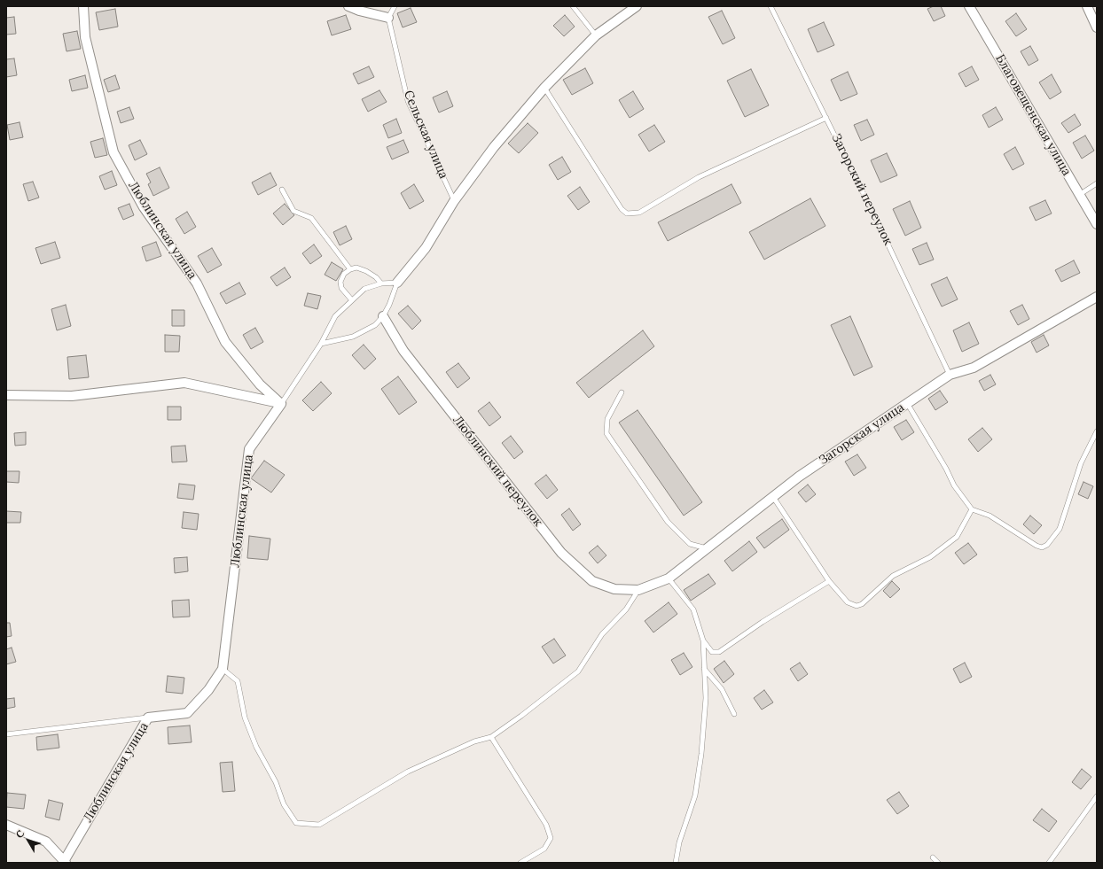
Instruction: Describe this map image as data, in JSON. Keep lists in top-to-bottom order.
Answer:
{
  "streets": {
    "street": [
      "Благовещенская улица",
      "Люблинская улица",
      "Загорская улица",
      "Люблинский переулок"
    ],
    "lane": ["Сельская улица", "Загорский переулок"]
  },
  "crossings": [
    ["Загорский переулок", "Загорская улица"],
    ["Загорская улица", "Люблинский переулок"]
  ],
  "north": "top left"
}
